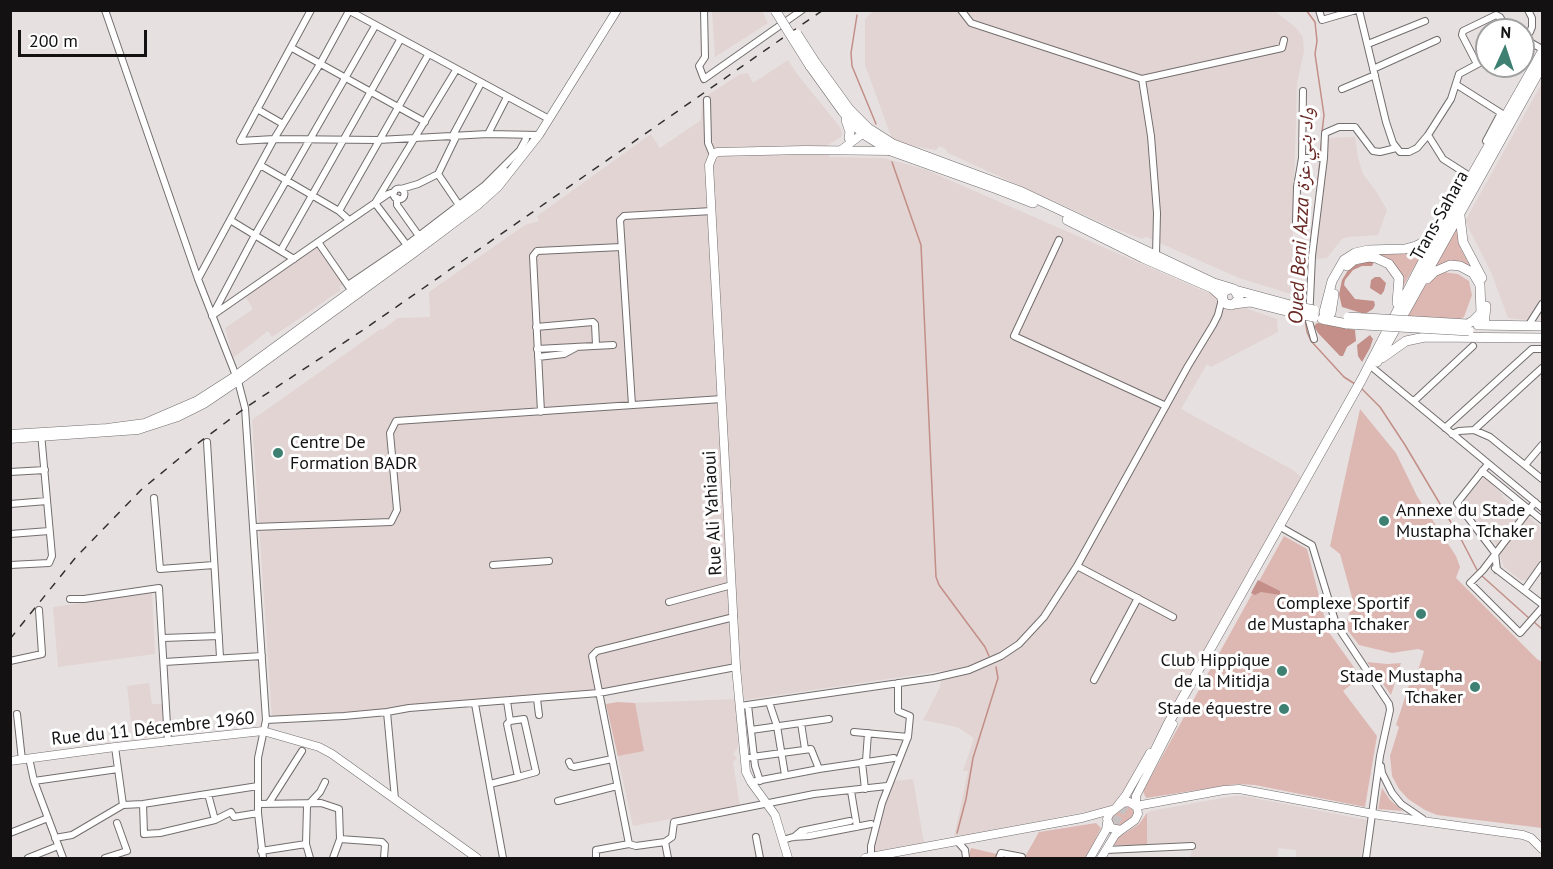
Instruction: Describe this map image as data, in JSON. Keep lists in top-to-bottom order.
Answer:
{
  "streets": {
    "highway": ["Trans-Sahara"],
    "main road": ["Rue Ali Yahiaoui", "Rue du 11 Décembre 1960"]
  },
  "water": ["Oued Beni Azza واد بني عزة"],
  "places": [
    "Centre De Formation BADR",
    "Annexe du Stade Mustapha Tchaker",
    "Complexe Sportif de Mustapha Tchaker",
    "Club Hippique de la Mitidja",
    "Stade Mustapha Tchaker",
    "Stade équestre"
  ],
  "scale_bar": "200 m",
  "north": "top"
}
